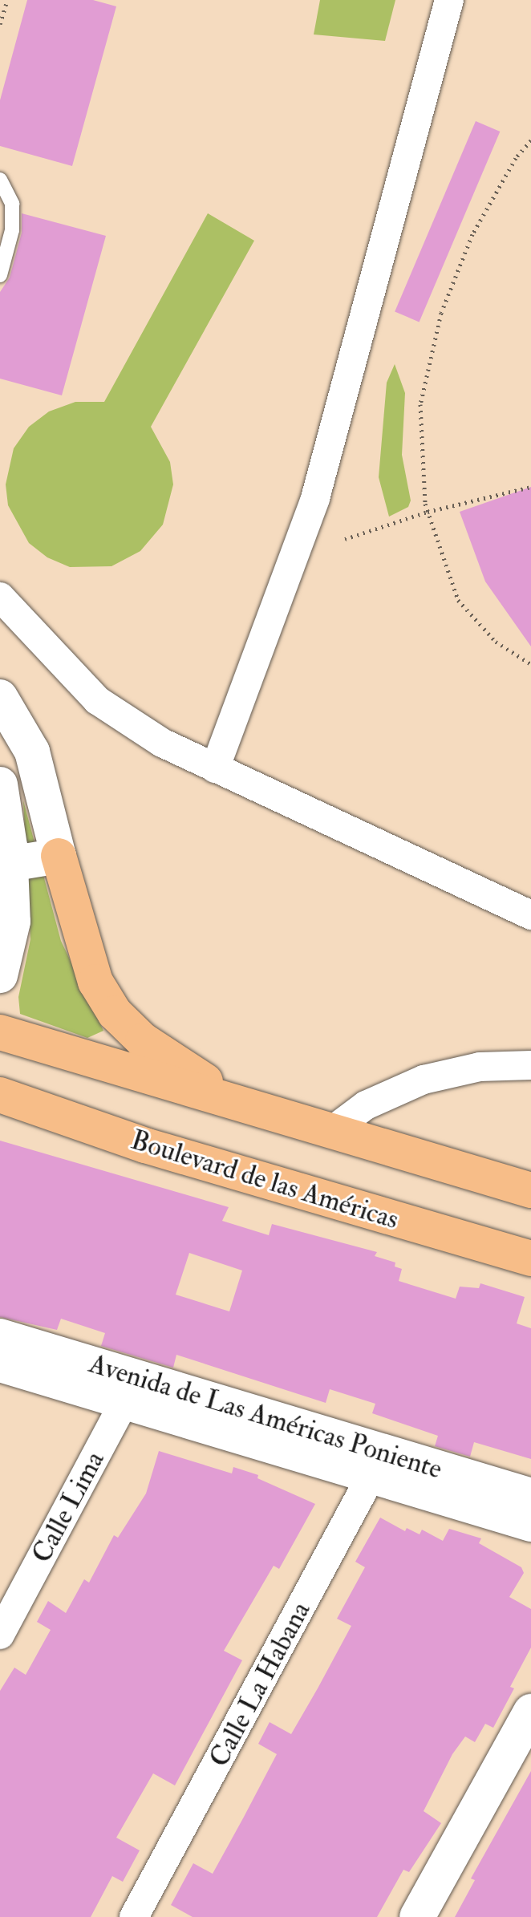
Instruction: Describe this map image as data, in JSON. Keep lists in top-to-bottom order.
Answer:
{
  "streets": {
    "main road": ["Boulevard de las Américas"],
    "street": ["Avenida de Las Américas Poniente", "Calle Lima", "Calle La Habana"]
  },
  "crossings": [
    ["Avenida de Las Américas Poniente", "Calle Lima"],
    ["Avenida de Las Américas Poniente", "Calle La Habana"]
  ]
}
